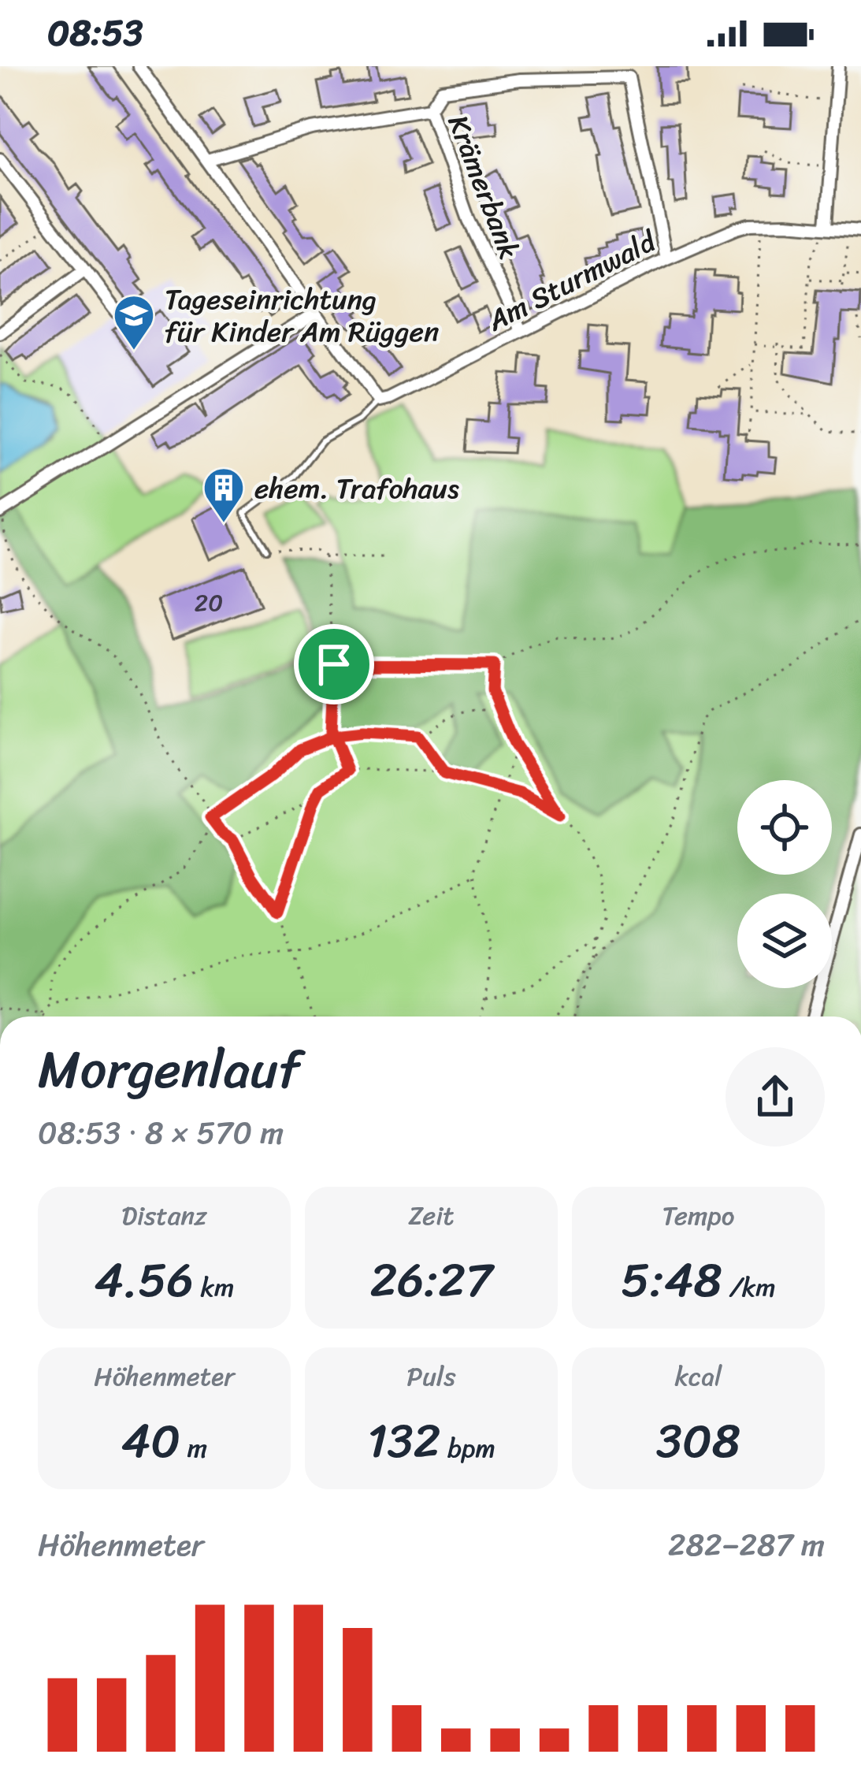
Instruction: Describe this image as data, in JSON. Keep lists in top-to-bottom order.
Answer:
{
  "streets": {
    "street": ["Krämerbank", "Am Sturmwald"]
  },
  "crossings": [
    ["Krämerbank", "Am Sturmwald"]
  ],
  "places": {
    "school or university": ["Tageseinrichtung für Kinder Am Rüggen"],
    "building": ["ehem. Trafohaus"]
  },
  "house_numbers": ["20"],
  "page": {
    "status": "08:53",
    "heading": ["Morgenlauf", "08:53 · 8 × 570 m"],
    "stats": [
      ["Distanz", "4.56 km"],
      ["Zeit", "26:27"],
      ["Tempo", "5:48 /km"],
      ["Höhenmeter", "40 m"],
      ["Puls", "132 bpm"],
      ["kcal", "308"]
    ],
    "chart": ["Höhenmeter", "282–287 m"]
  }
}
